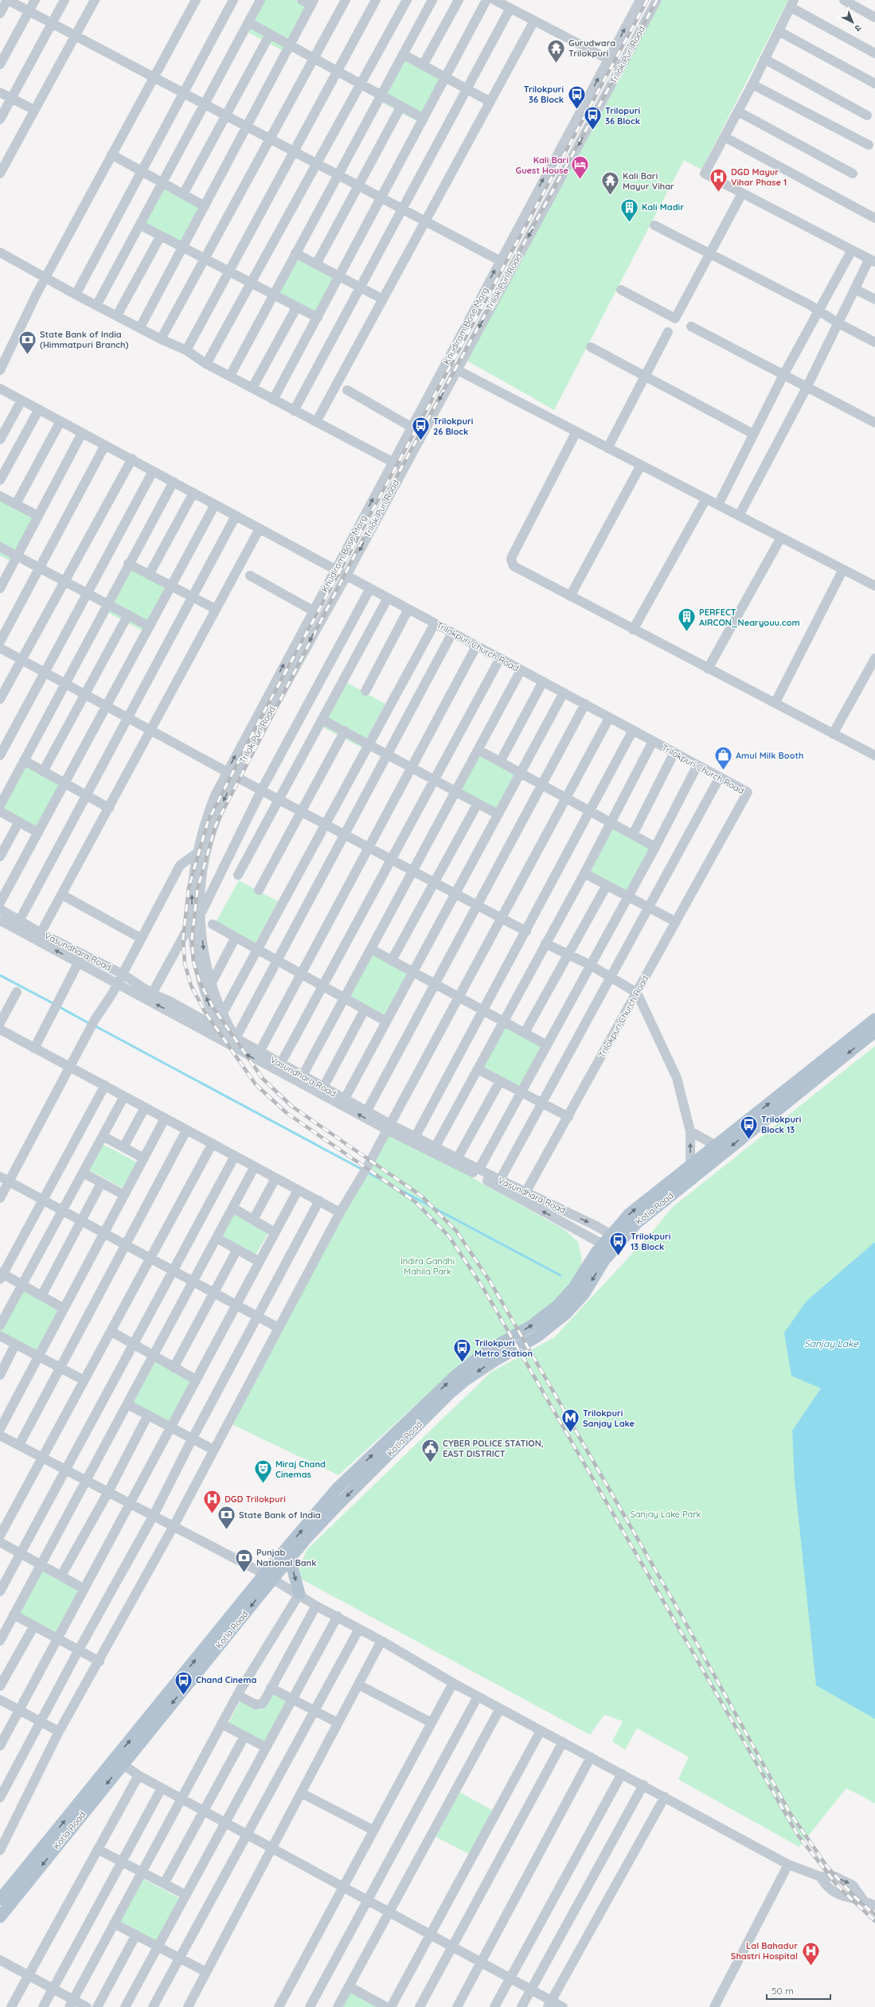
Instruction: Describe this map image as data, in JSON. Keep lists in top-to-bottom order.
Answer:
{
  "streets": {
    "main road": ["Kotla Road"],
    "street": [
      "Trilok Puri Road",
      "Khudiram Bose Marg",
      "Trilokpuri Church Road",
      "Vasundhara Road"
    ]
  },
  "crossings": [
    ["Trilok Puri Road", "Khudiram Bose Marg"],
    ["Trilok Puri Road", "Trilokpuri Church Road"],
    ["Trilok Puri Road", "Vasundhara Road"],
    ["Khudiram Bose Marg", "Trilokpuri Church Road"],
    ["Trilokpuri Church Road", "Vasundhara Road"],
    ["Vasundhara Road", "Kotla Road"]
  ],
  "water": ["Sanjay Lake"],
  "parks": ["Indira Gandhi Mahila Park", "Sanjay Lake Park"],
  "places": {
    "temple": ["Gurudwara Trilokpuri", "Kali Bari Mayur Vihar"],
    "bus stop": [
      "Trilokpuri 36 Block",
      "Trilopuri 36 Block",
      "Trilokpuri 26 Block",
      "Trilokpuri Block 13",
      "Trilokpuri 13 Block",
      "Trilokpuri Metro Station",
      "Chand Cinema"
    ],
    "hotel": ["Kali Bari Guest House"],
    "hospital": ["DGD Mayur Vihar Phase 1", "DGD Trilokpuri", "Lal Bahadur Shastri Hospital"],
    "building": ["Kali Madir", "PERFECT AIRCON_Nearyouu.com"],
    "bank": ["State Bank of India (Himmatpuri Branch)", "State Bank of India", "Punjab National Bank"],
    "shop": ["Amul Milk Booth"],
    "metro station": ["Trilokpuri Sanjay Lake"],
    "public building": ["CYBER POLICE STATION, EAST DISTRICT"],
    "theatre": ["Miraj Chand Cinemas"]
  },
  "scale_bar": "50 m",
  "north": "bottom right"
}
